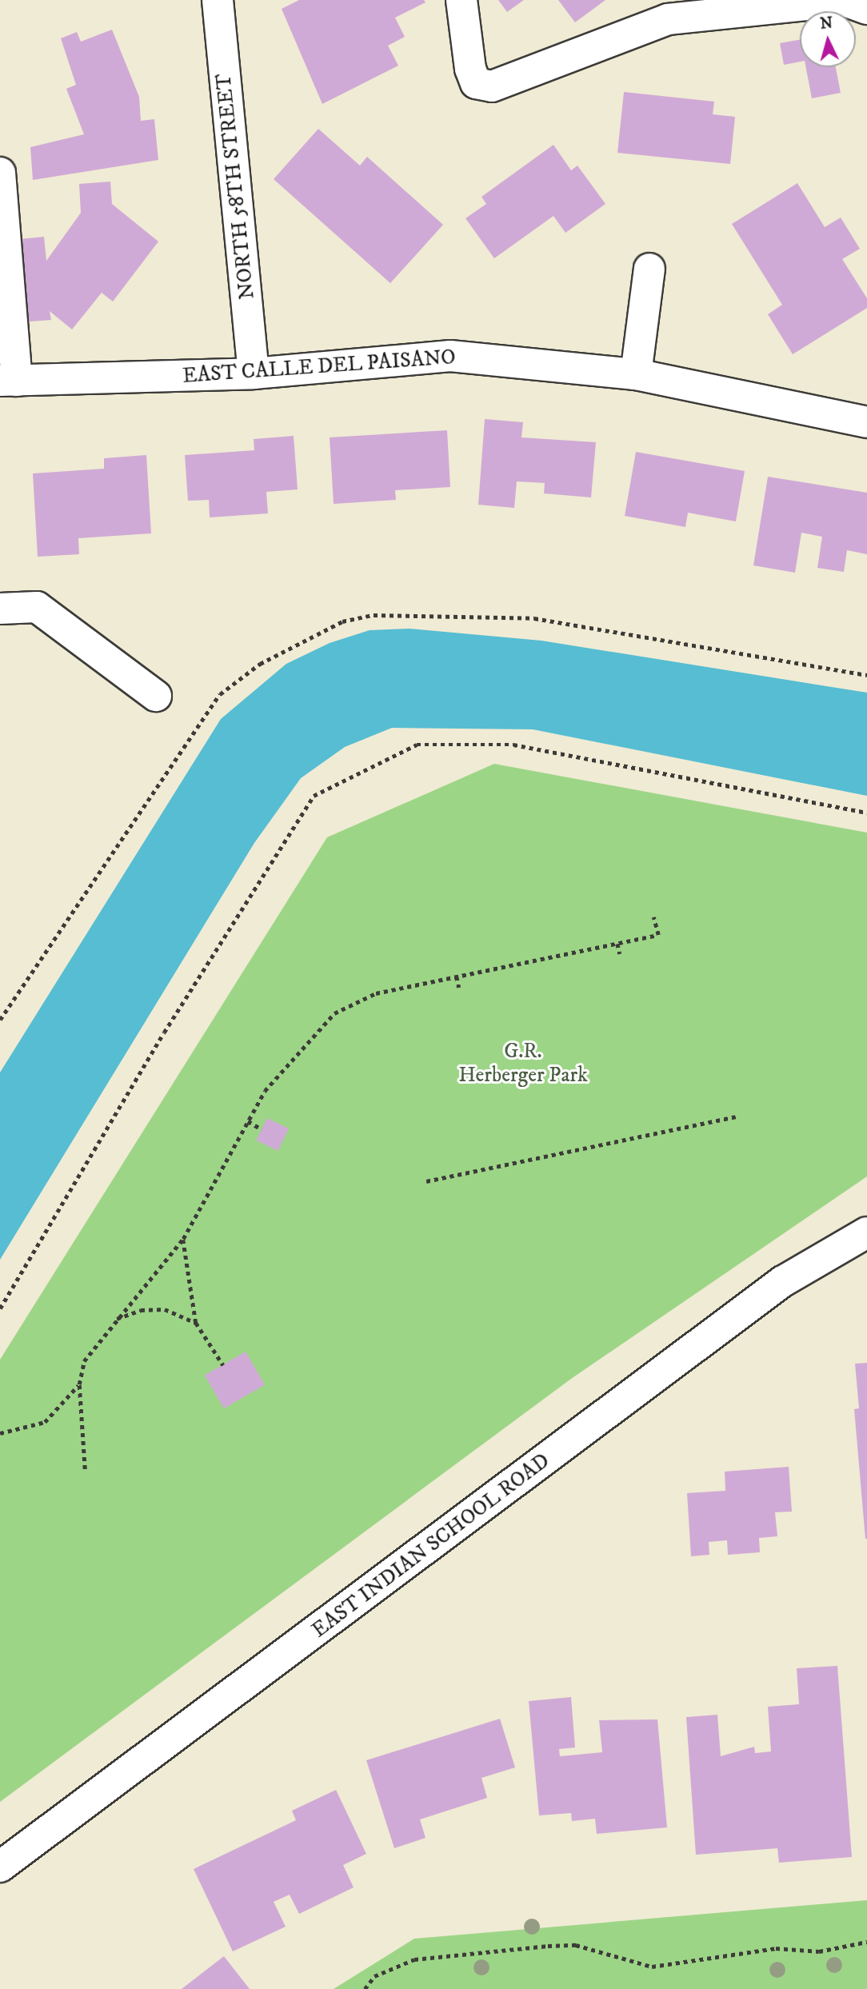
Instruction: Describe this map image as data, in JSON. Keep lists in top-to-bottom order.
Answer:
{
  "streets": {
    "street": ["NORTH 58TH STREET", "EAST CALLE DEL PAISANO", "EAST INDIAN SCHOOL ROAD"]
  },
  "crossings": [
    ["NORTH 58TH STREET", "EAST CALLE DEL PAISANO"]
  ],
  "parks": ["G.R. Herberger Park"],
  "north": "top"
}
